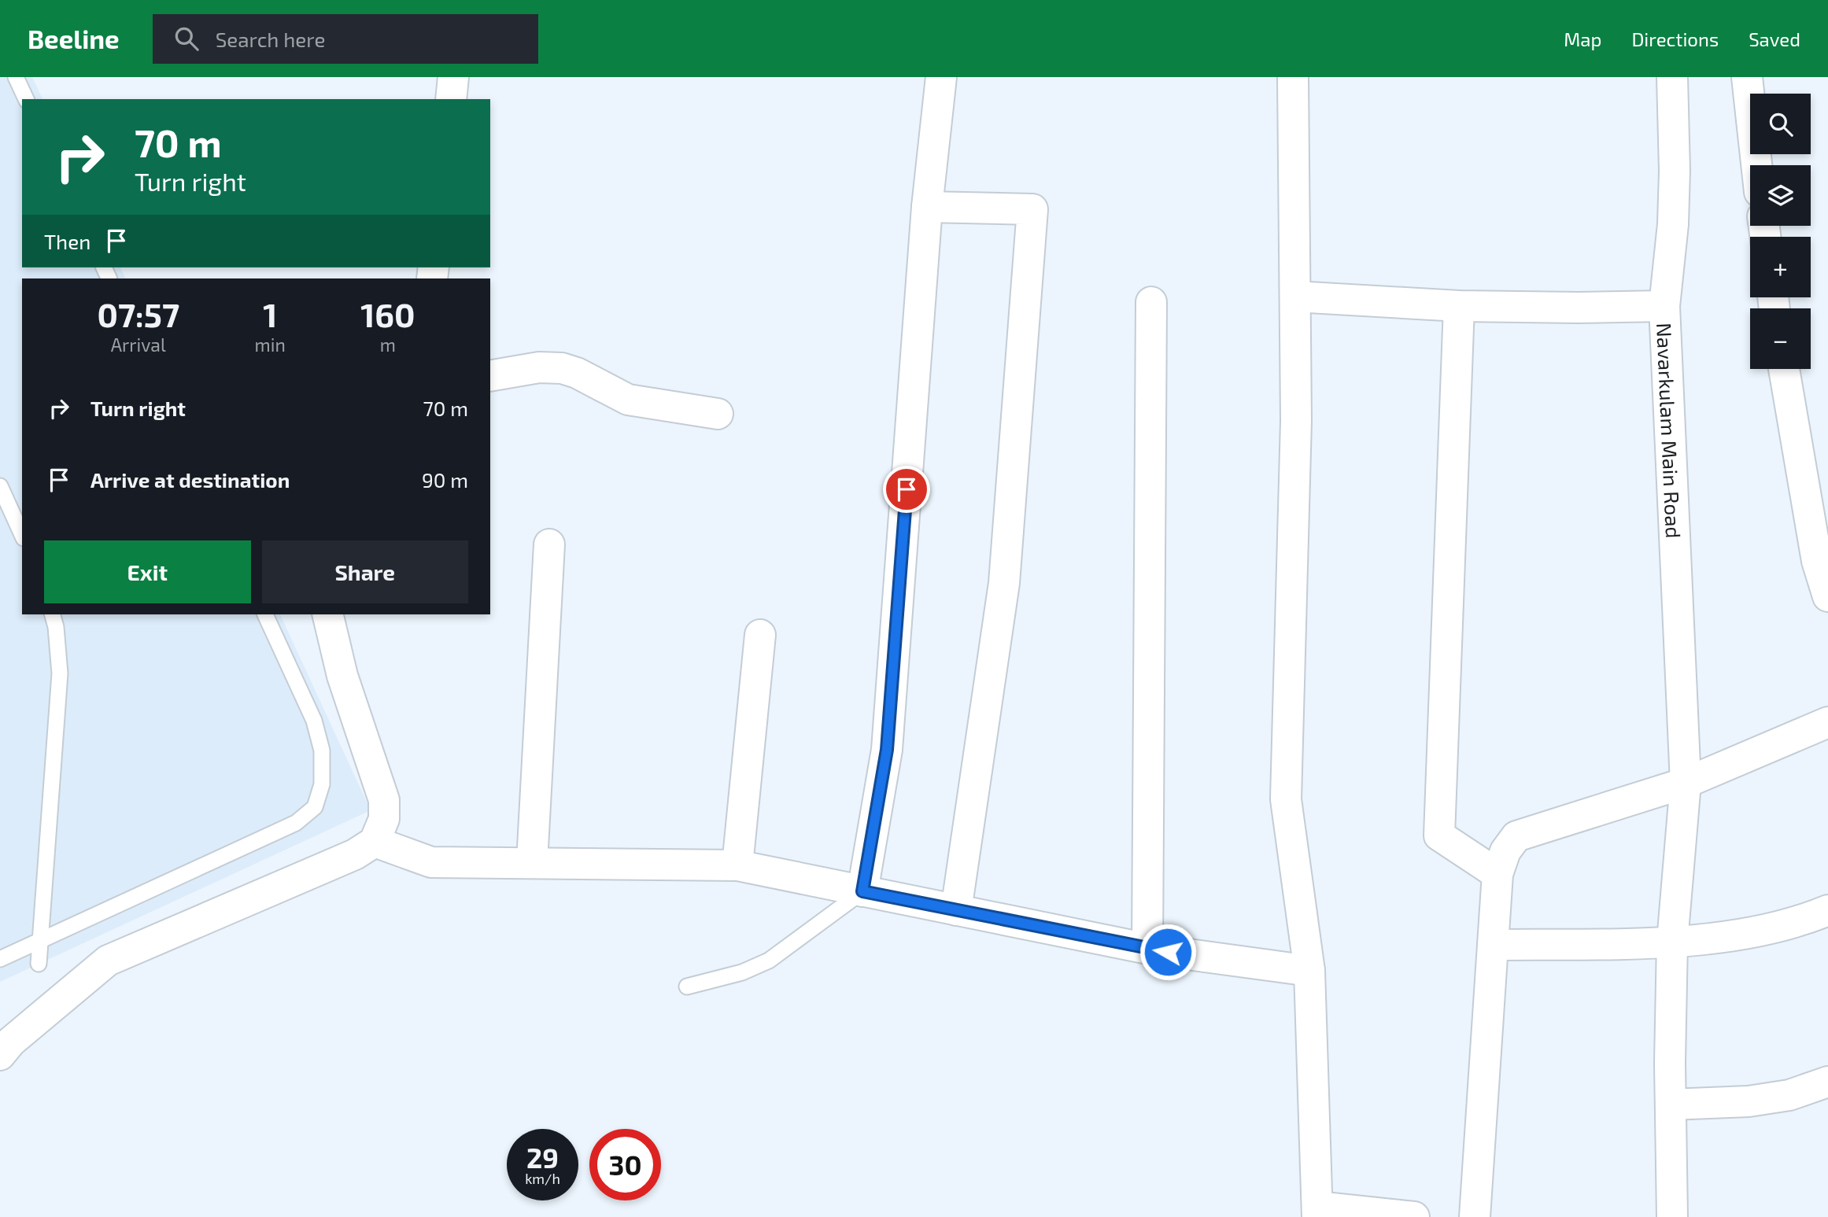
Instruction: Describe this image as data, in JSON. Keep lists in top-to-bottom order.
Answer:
{
  "streets": {
    "street": ["Navarkulam Main Road"]
  },
  "page": {
    "header": "Beeline",
    "search": "Search here",
    "nav": ["Map", "Directions", "Saved"],
    "map_buttons": ["+", "−"],
    "turn": ["70 m", "Turn right"],
    "then": "Then",
    "eta": [
      "07:57",
      "Arrival",
      "1",
      "min",
      "160",
      "m"
    ],
    "list": [
      {
        "name": "Turn right",
        "value": "70 m"
      },
      {
        "name": "Arrive at destination",
        "value": "90 m"
      }
    ],
    "buttons": ["Exit", "Share"],
    "speed": "29 km/h",
    "limit": "30"
  }
}
